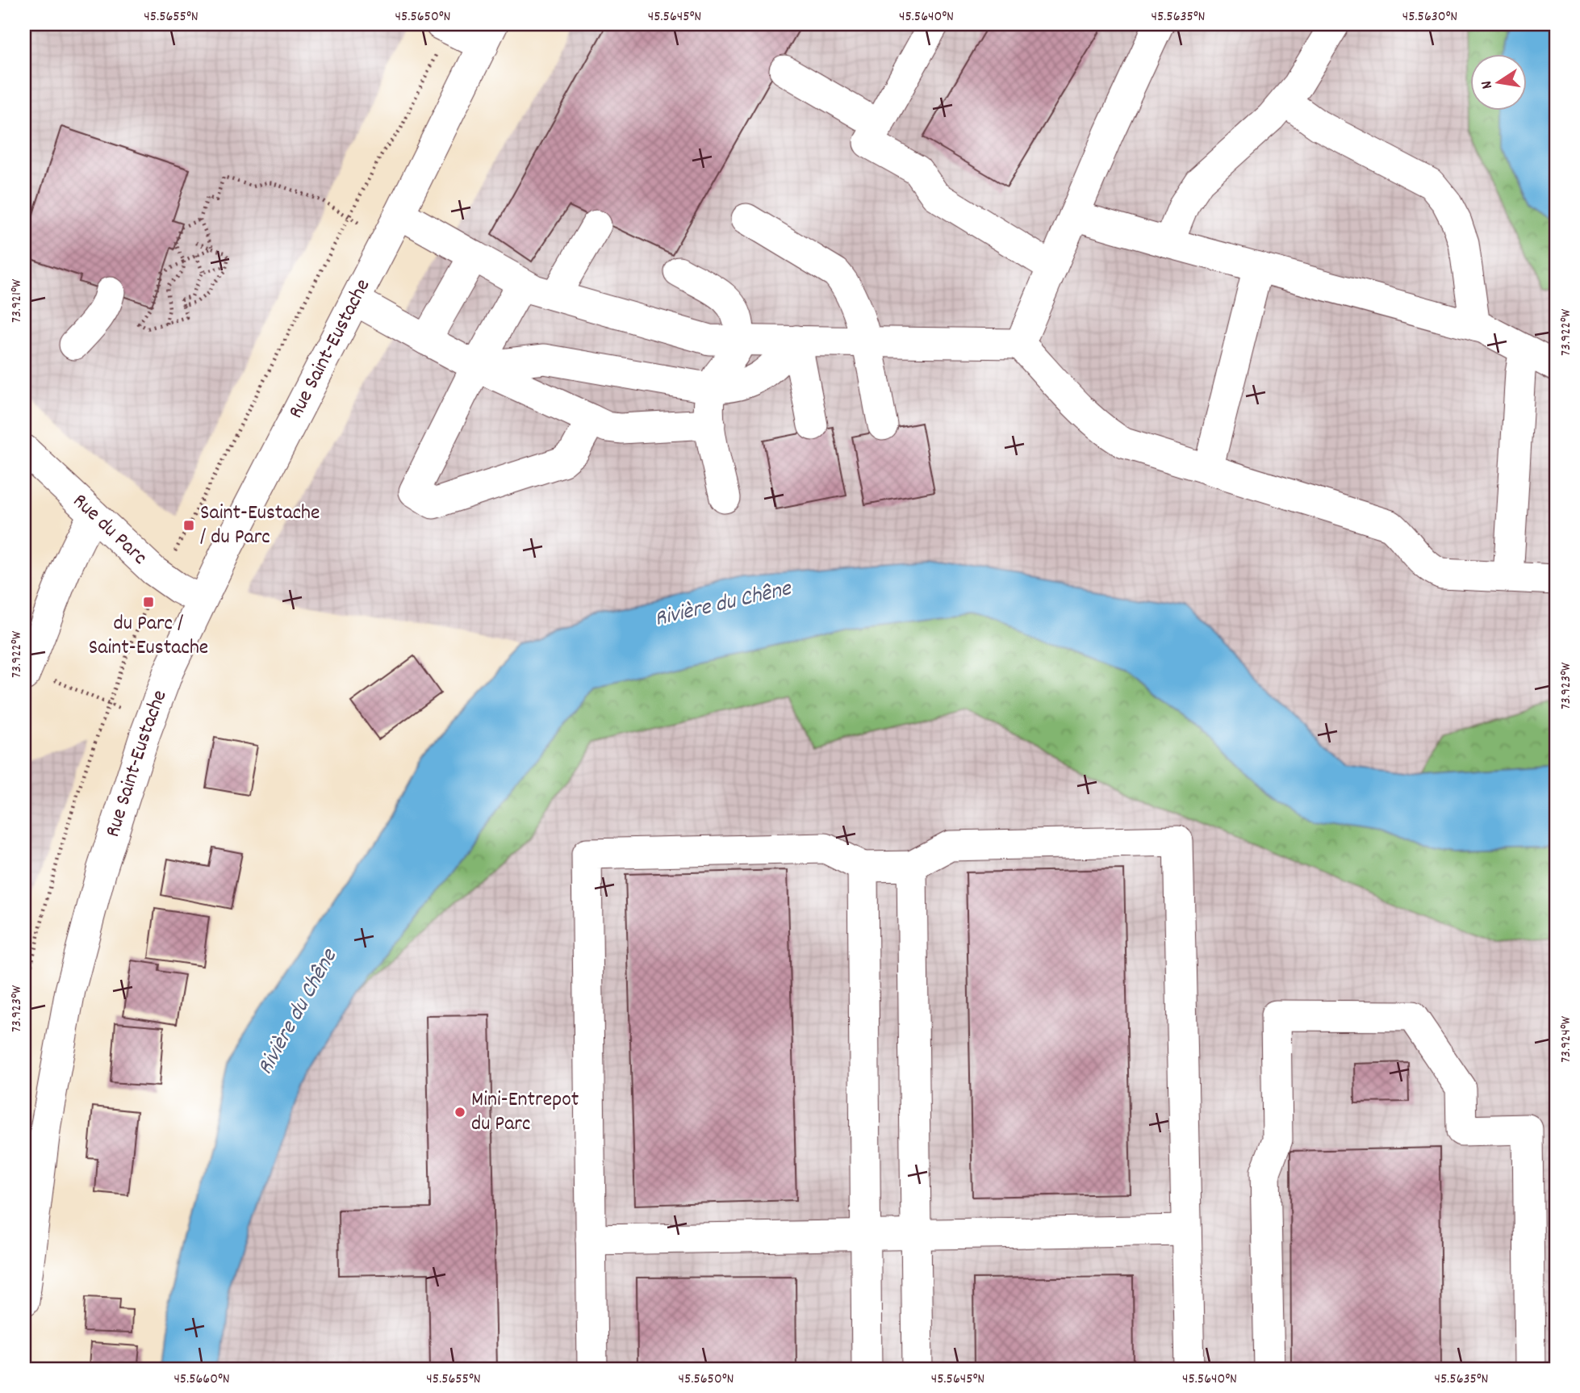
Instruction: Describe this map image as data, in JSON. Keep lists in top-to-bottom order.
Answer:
{
  "streets": {
    "street": ["Rue Saint-Eustache", "Rue du Parc"]
  },
  "crossings": [
    ["Rue Saint-Eustache", "Rue du Parc"]
  ],
  "water": ["Rivière du Chêne"],
  "places": {
    "transit": ["Saint-Eustache / du Parc", "du Parc / Saint-Eustache"],
    "other": ["Mini-Entrepot du Parc"]
  },
  "north": "left",
  "coordinates": [
    "45.5655°N",
    "45.5650°N",
    "45.5645°N",
    "45.5640°N",
    "45.5635°N",
    "45.5630°N",
    "73.921°W",
    "73.922°W",
    "73.923°W",
    "73.924°W",
    "45.5660°N"
  ]
}
